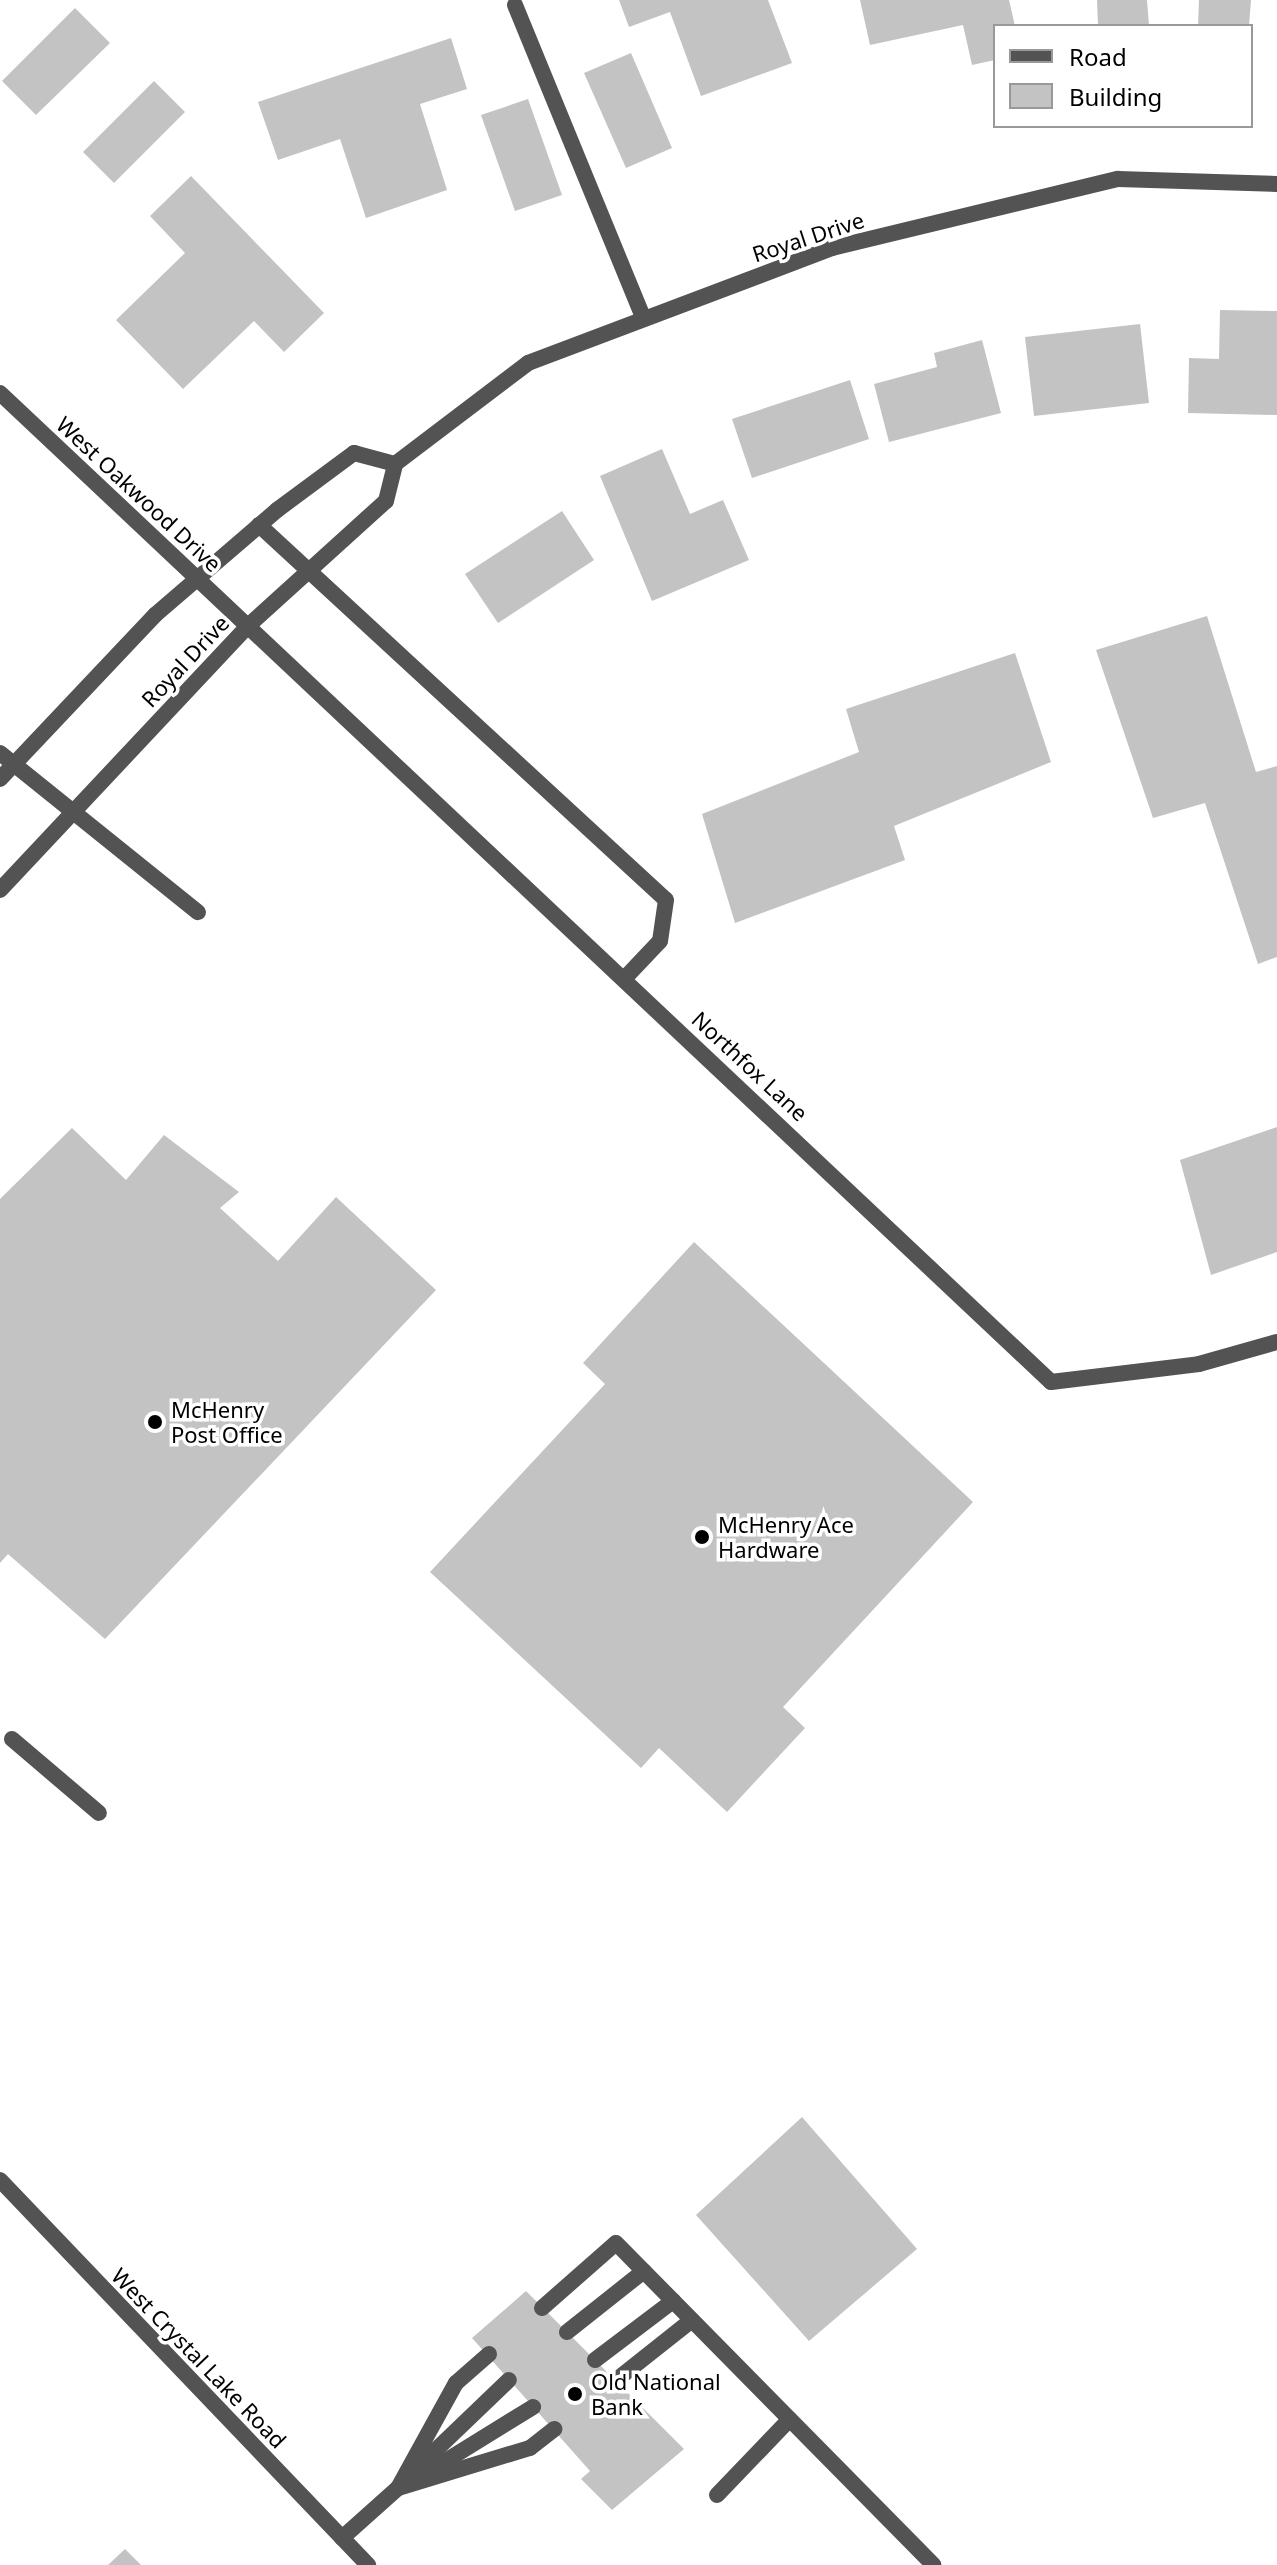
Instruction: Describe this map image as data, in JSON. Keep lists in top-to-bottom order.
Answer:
{
  "streets": {
    "street": [
      "Royal Drive",
      "West Oakwood Drive",
      "Northfox Lane",
      "West Crystal Lake Road"
    ]
  },
  "crossings": [
    ["Royal Drive", "West Oakwood Drive"],
    ["Royal Drive", "Northfox Lane"],
    ["West Oakwood Drive", "Northfox Lane"]
  ],
  "places": ["McHenry Post Office", "McHenry Ace Hardware", "Old National Bank"],
  "legend": ["Road", "Building"]
}
